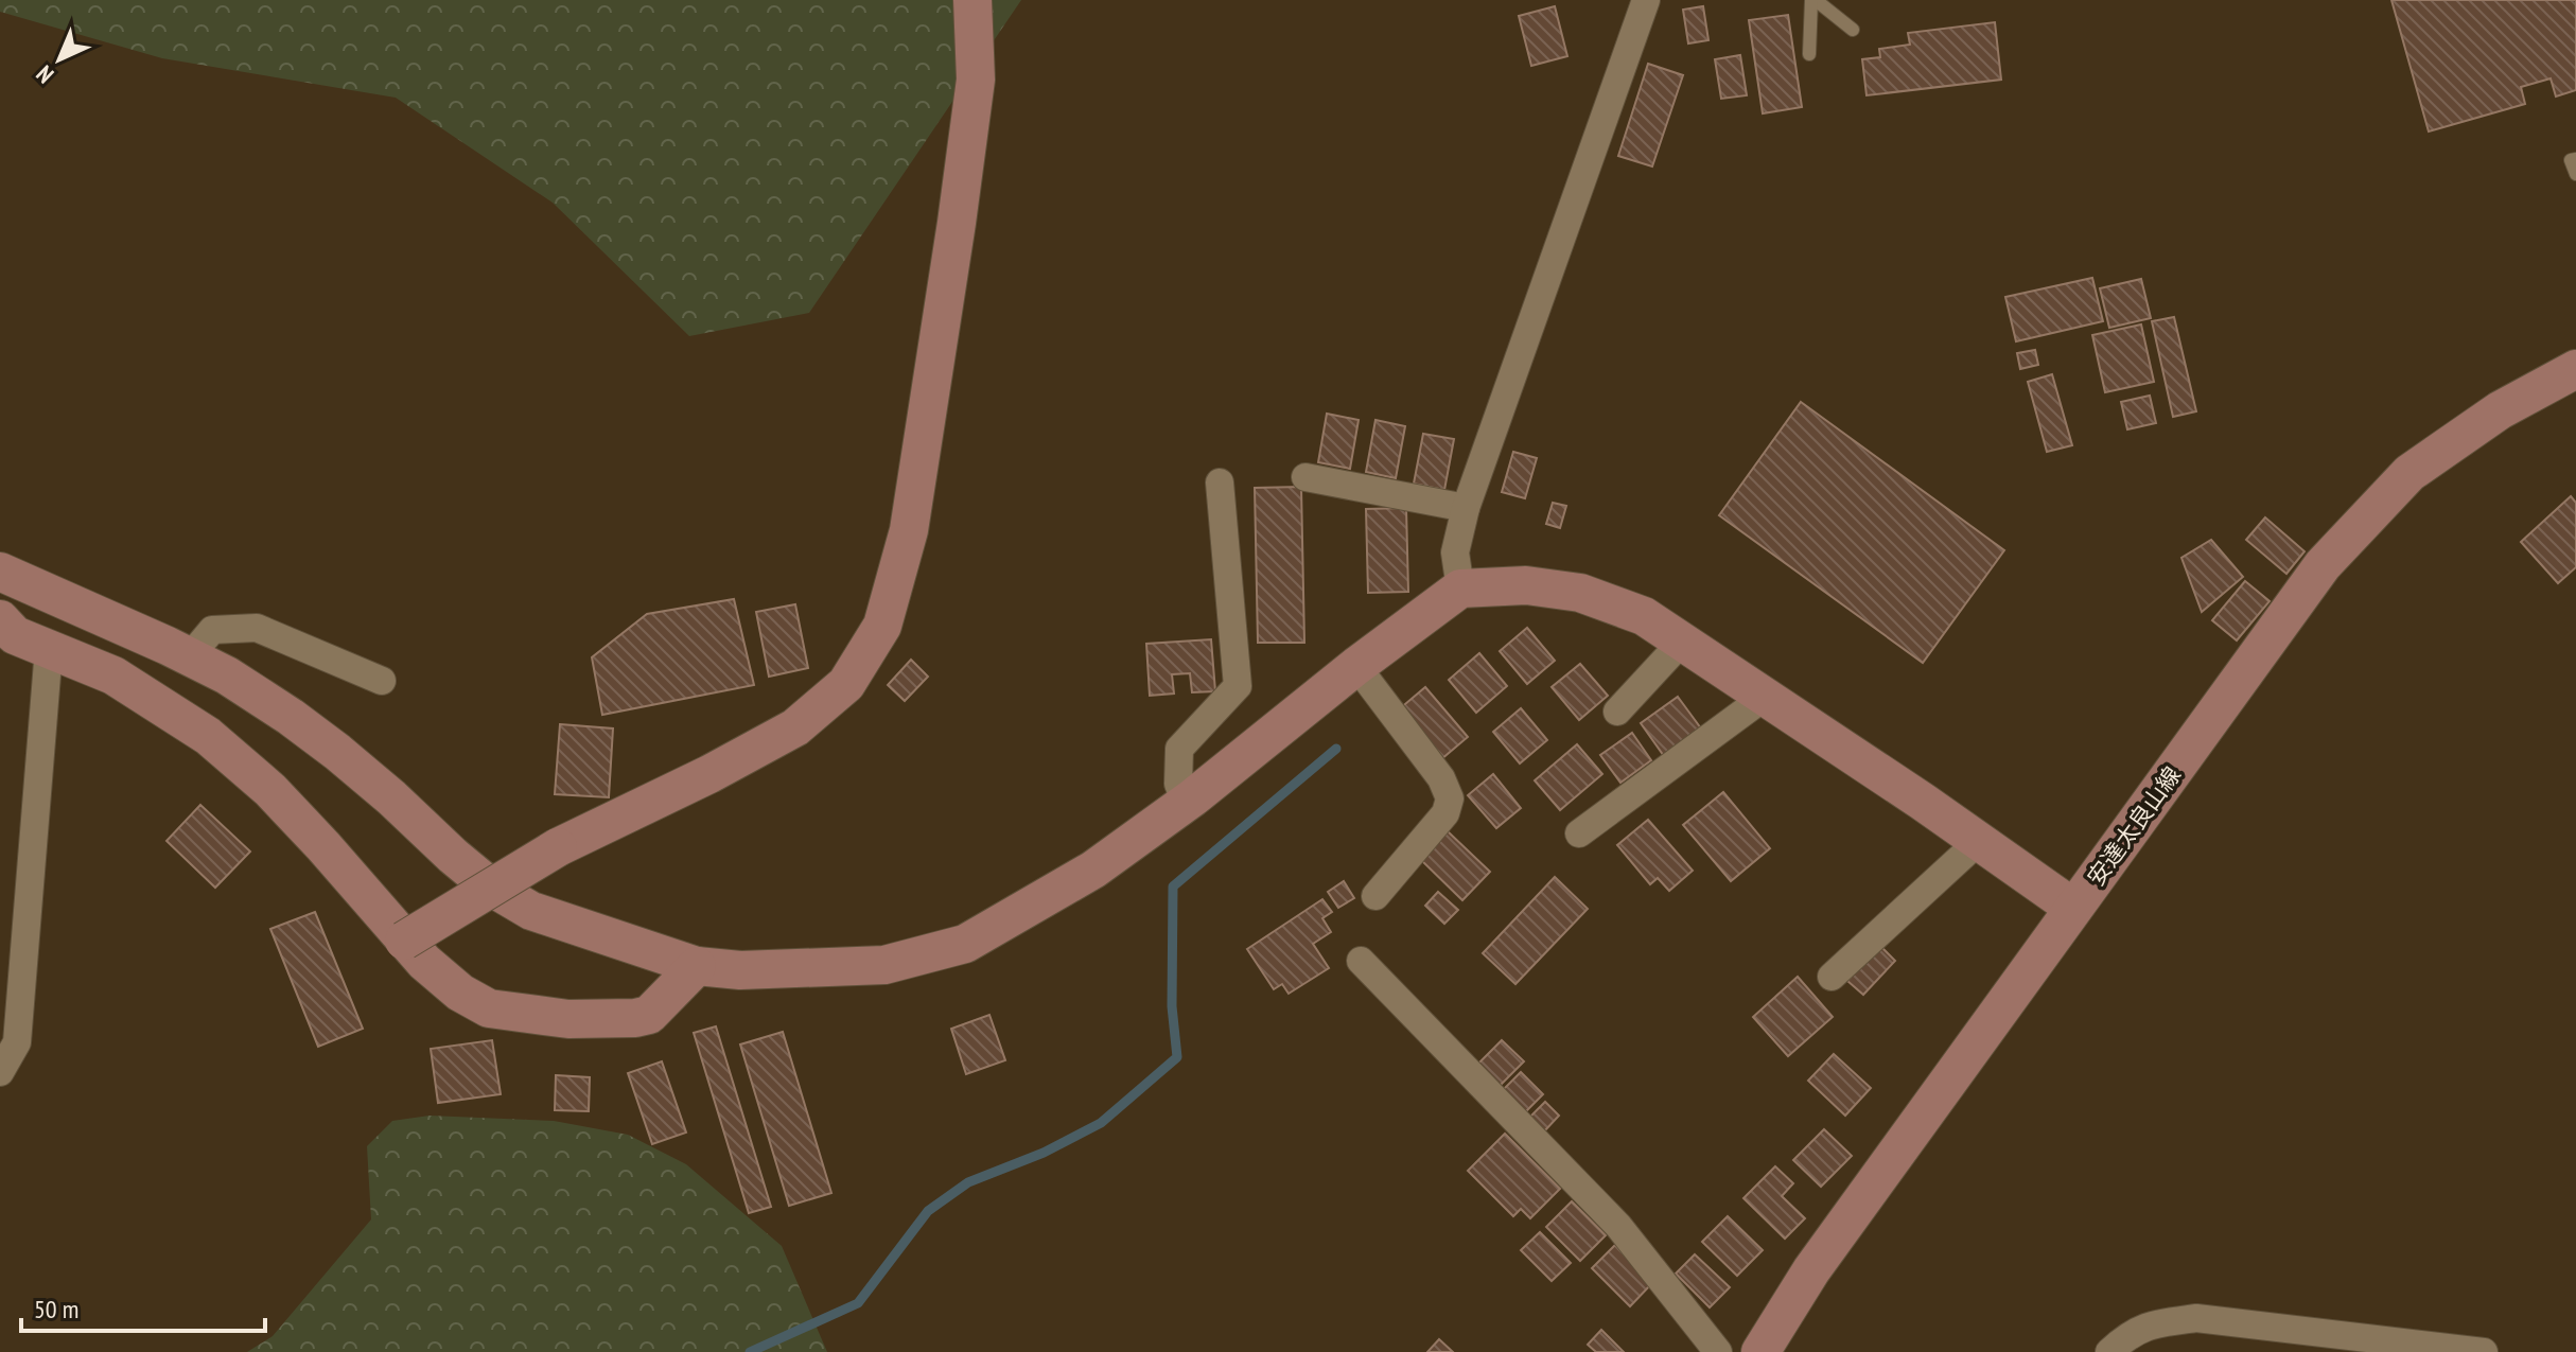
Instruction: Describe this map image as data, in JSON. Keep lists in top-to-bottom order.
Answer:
{
  "streets": {
    "street": ["安達太良山線"]
  },
  "scale_bar": "50 m",
  "north": "bottom left"
}
